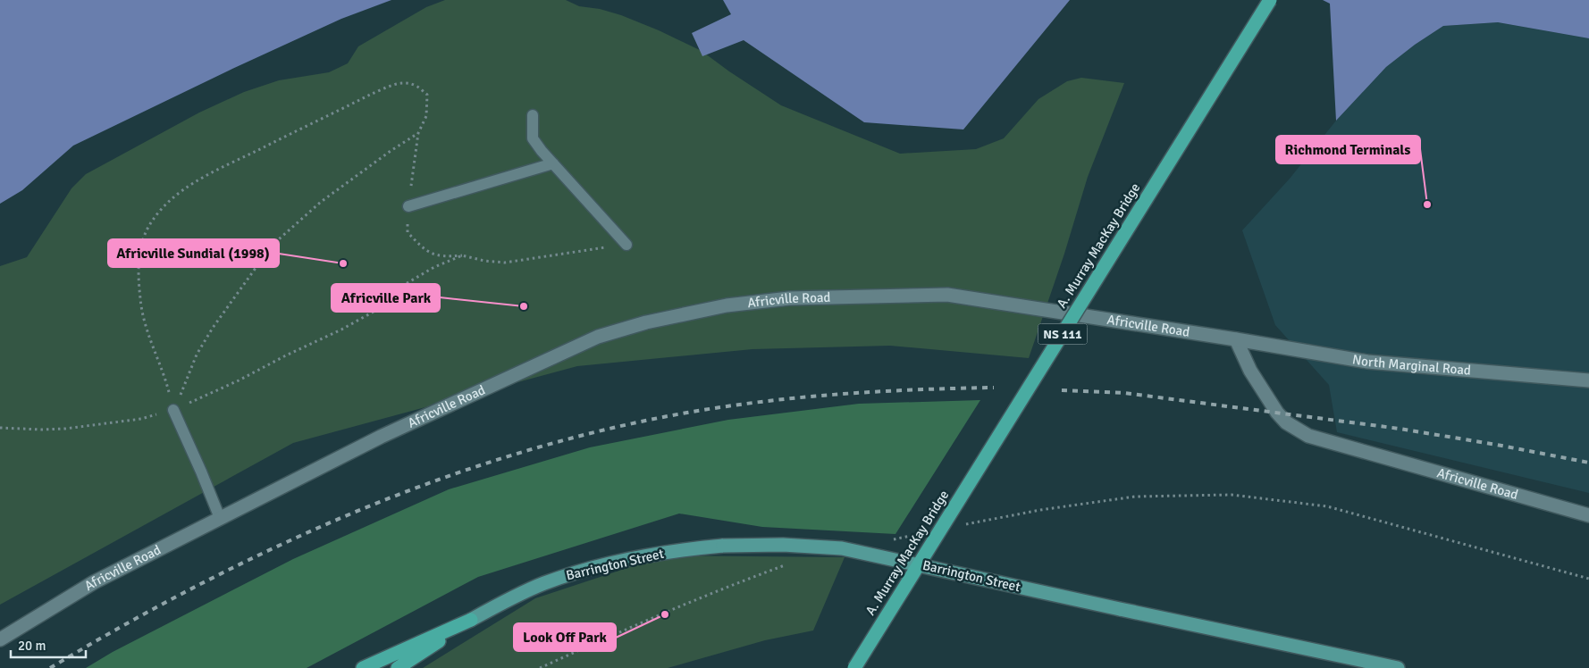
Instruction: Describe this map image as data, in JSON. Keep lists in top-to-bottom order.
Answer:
{
  "streets": {
    "highway": ["A. Murray MacKay Bridge", "NS 111"],
    "main road": ["Barrington Street"],
    "street": ["Africville Road", "North Marginal Road"]
  },
  "crossings": [
    ["Africville Road", "North Marginal Road"]
  ],
  "places": [
    "Richmond Terminals",
    "Africville Sundial (1998)",
    "Africville Park",
    "Look Off Park"
  ],
  "scale_bar": "20 m"
}
